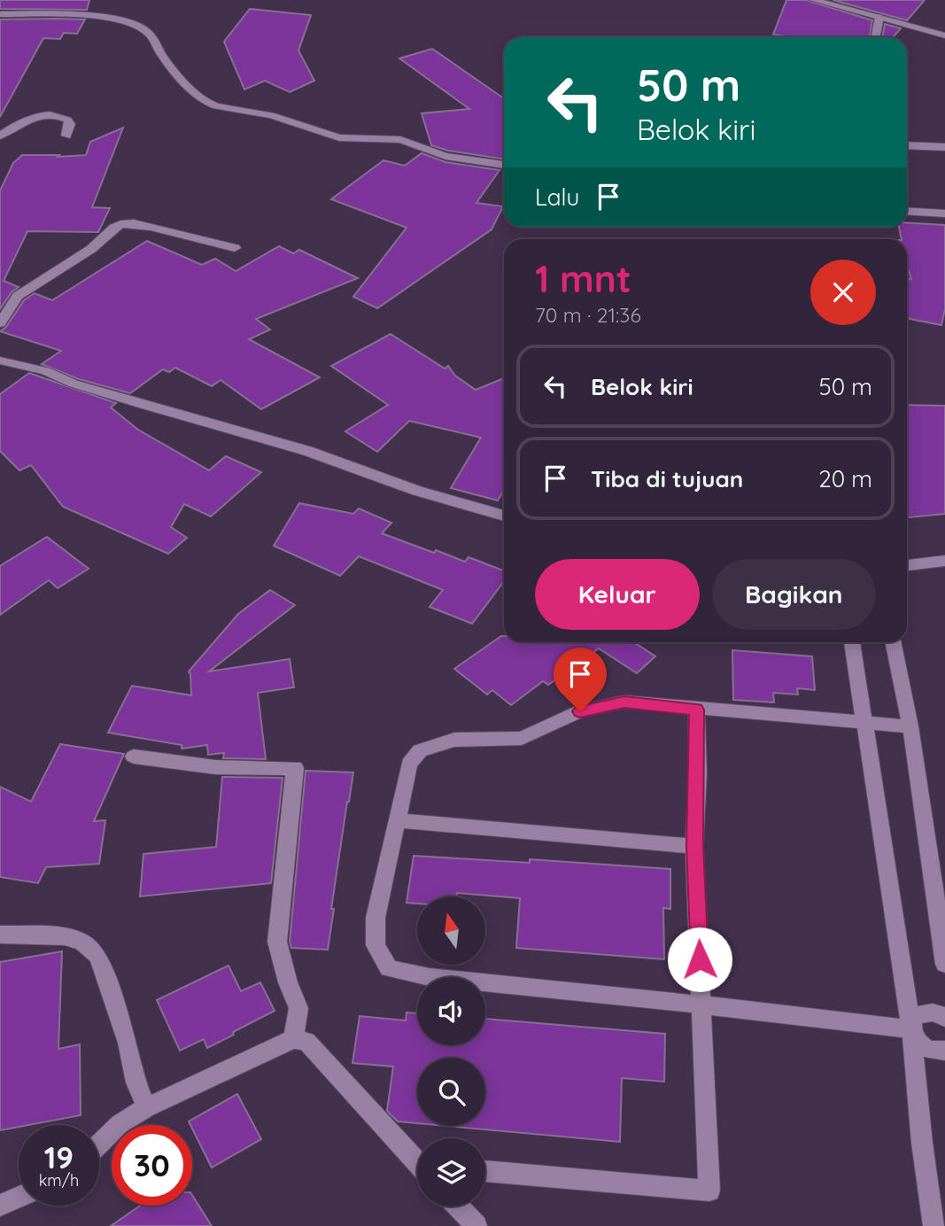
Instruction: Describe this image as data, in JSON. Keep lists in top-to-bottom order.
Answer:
{
  "north": "top",
  "page": {
    "turn": ["50 m", "Belok kiri"],
    "then": "Lalu",
    "heading": ["1 mnt", "70 m · 21:36"],
    "list": [
      {
        "name": "Belok kiri",
        "value": "50 m"
      },
      {
        "name": "Tiba di tujuan",
        "value": "20 m"
      }
    ],
    "buttons": ["Keluar", "Bagikan"],
    "speed": "19 km/h",
    "limit": "30"
  }
}
